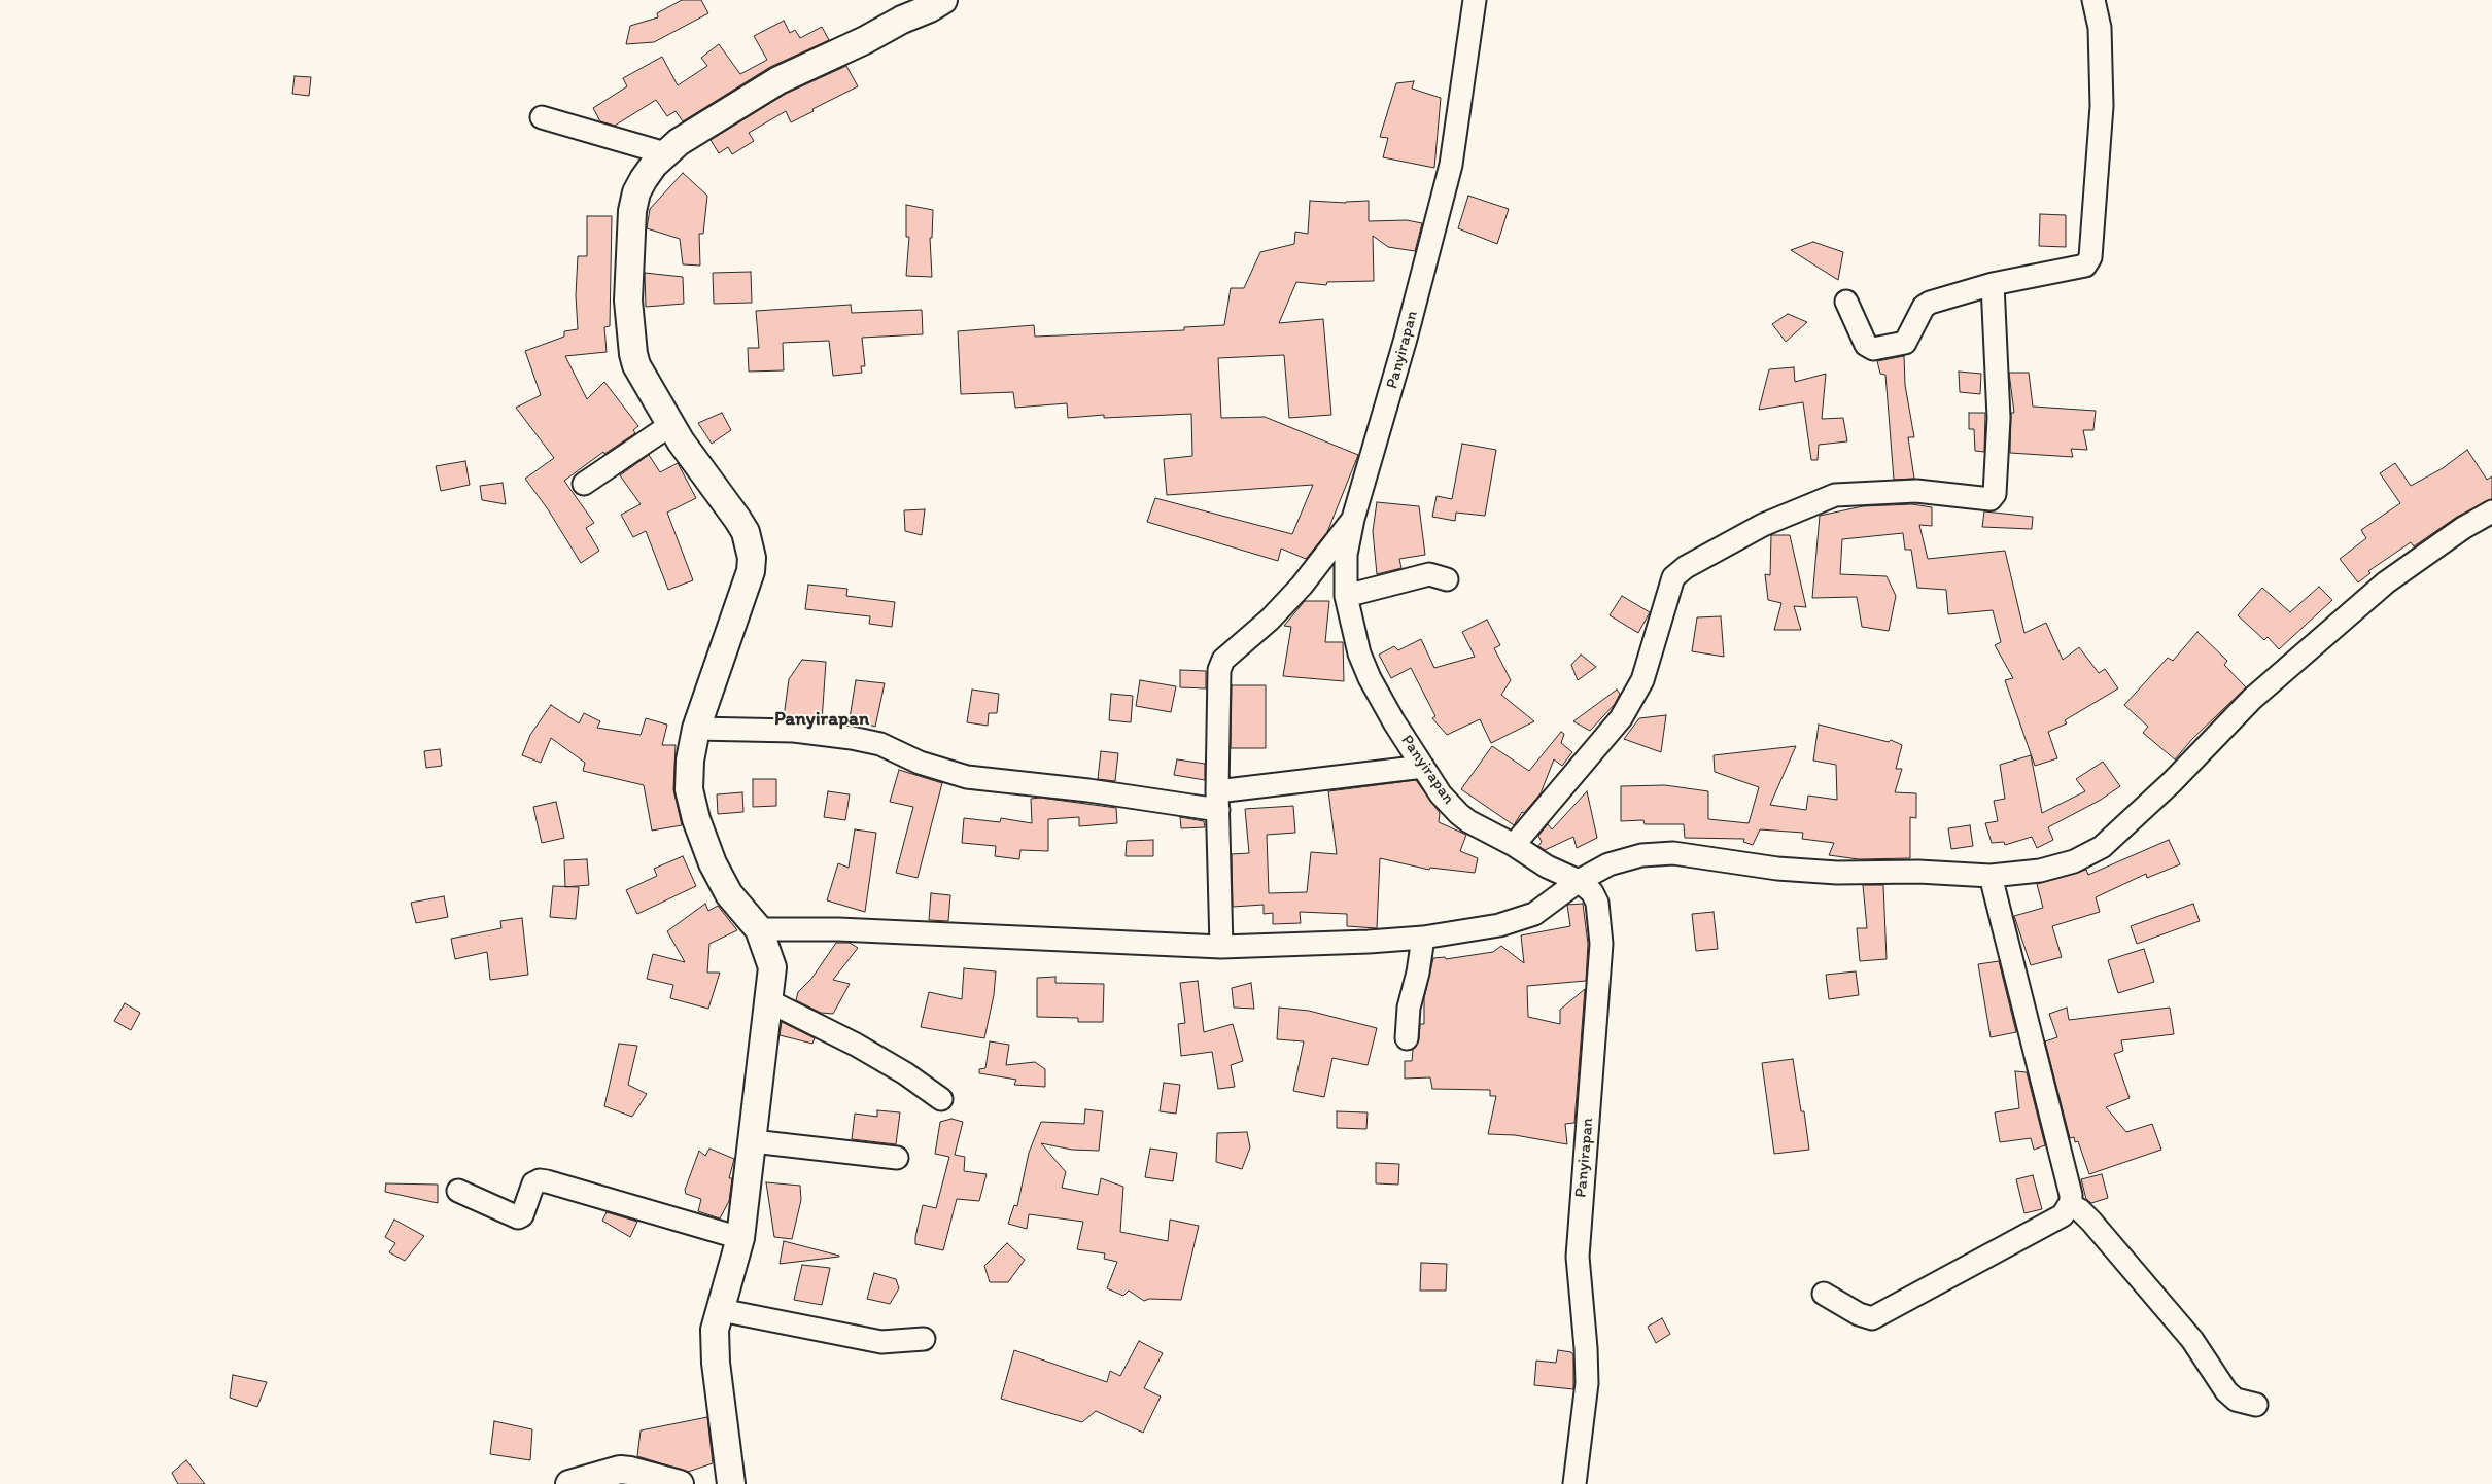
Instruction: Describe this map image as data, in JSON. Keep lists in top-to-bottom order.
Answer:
{
  "streets": {
    "street": ["Panyirapan"]
  },
  "districts": ["Panyirapan"]
}
